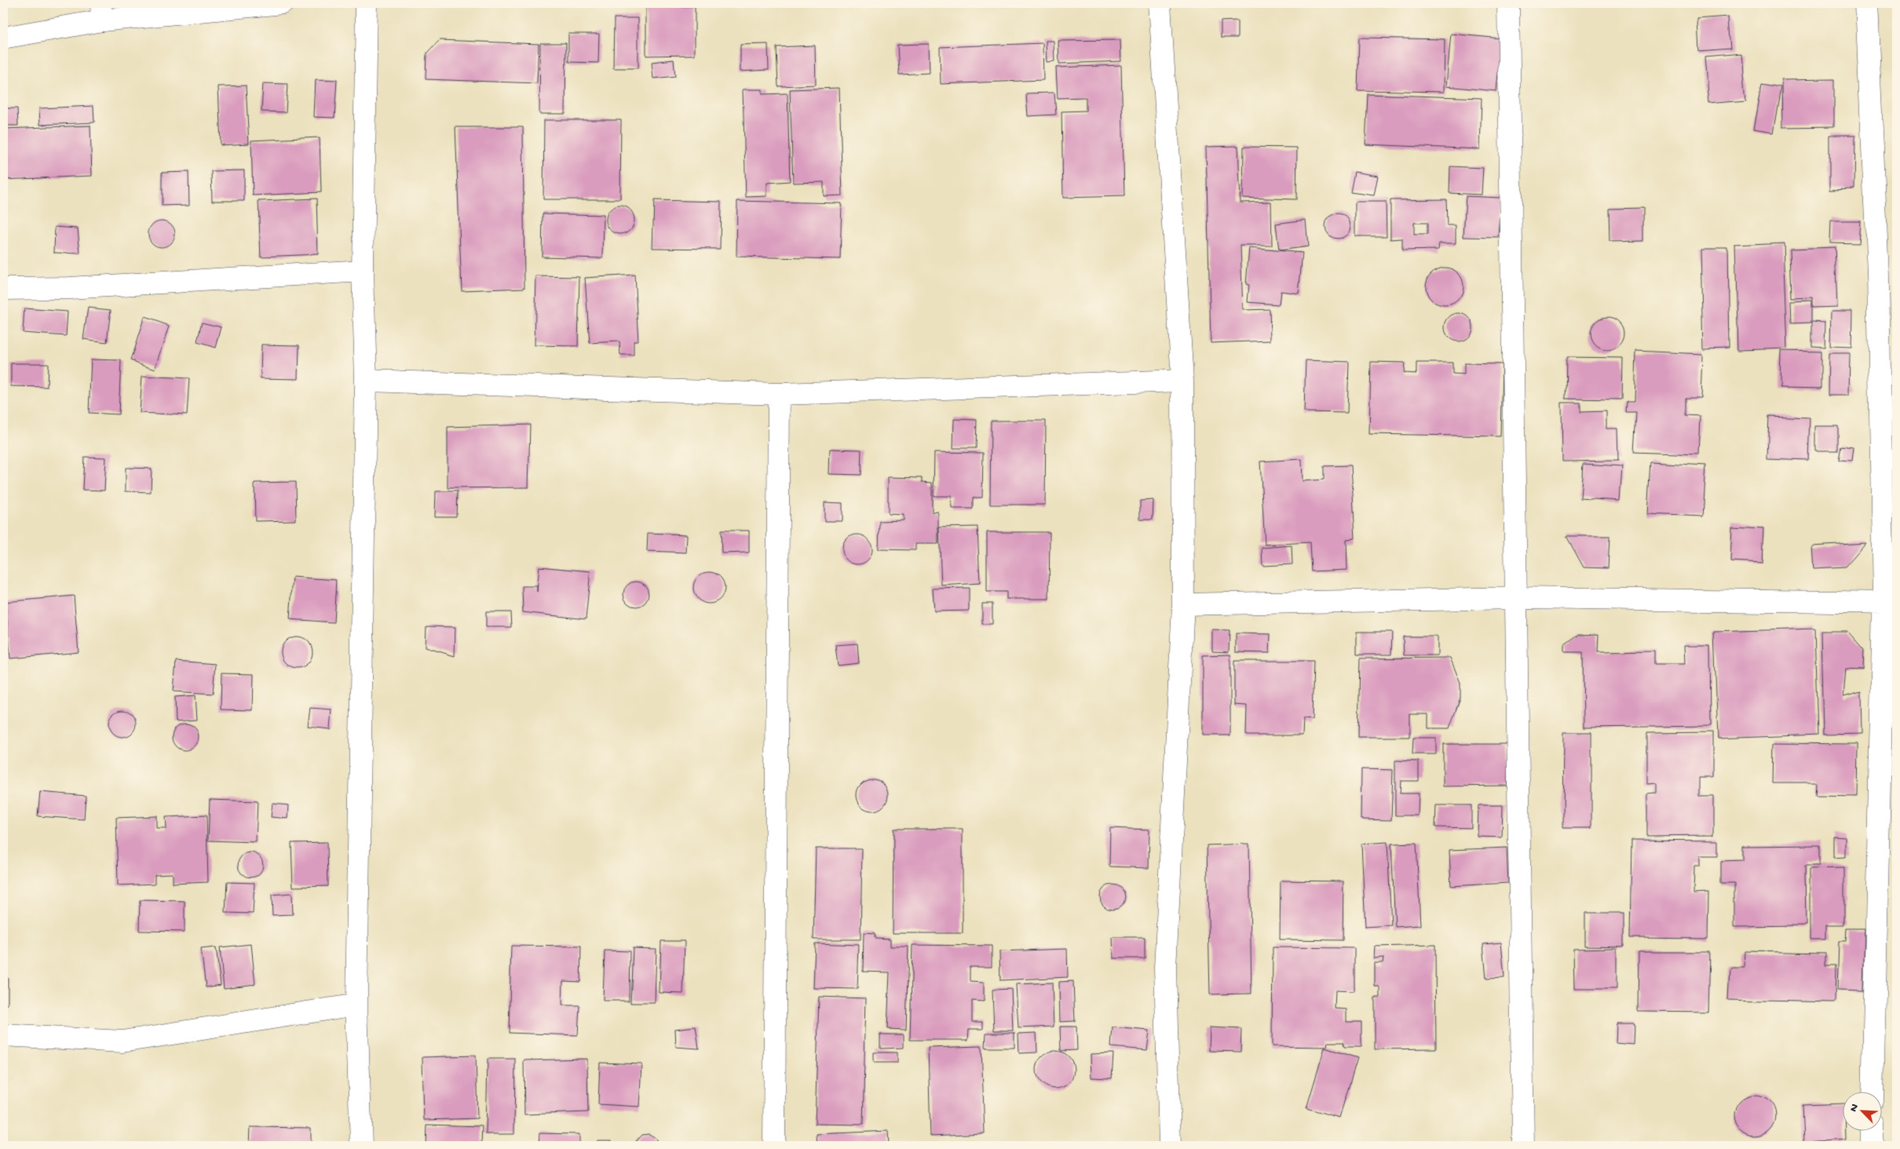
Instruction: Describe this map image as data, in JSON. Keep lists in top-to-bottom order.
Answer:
{
  "north": "top left"
}
